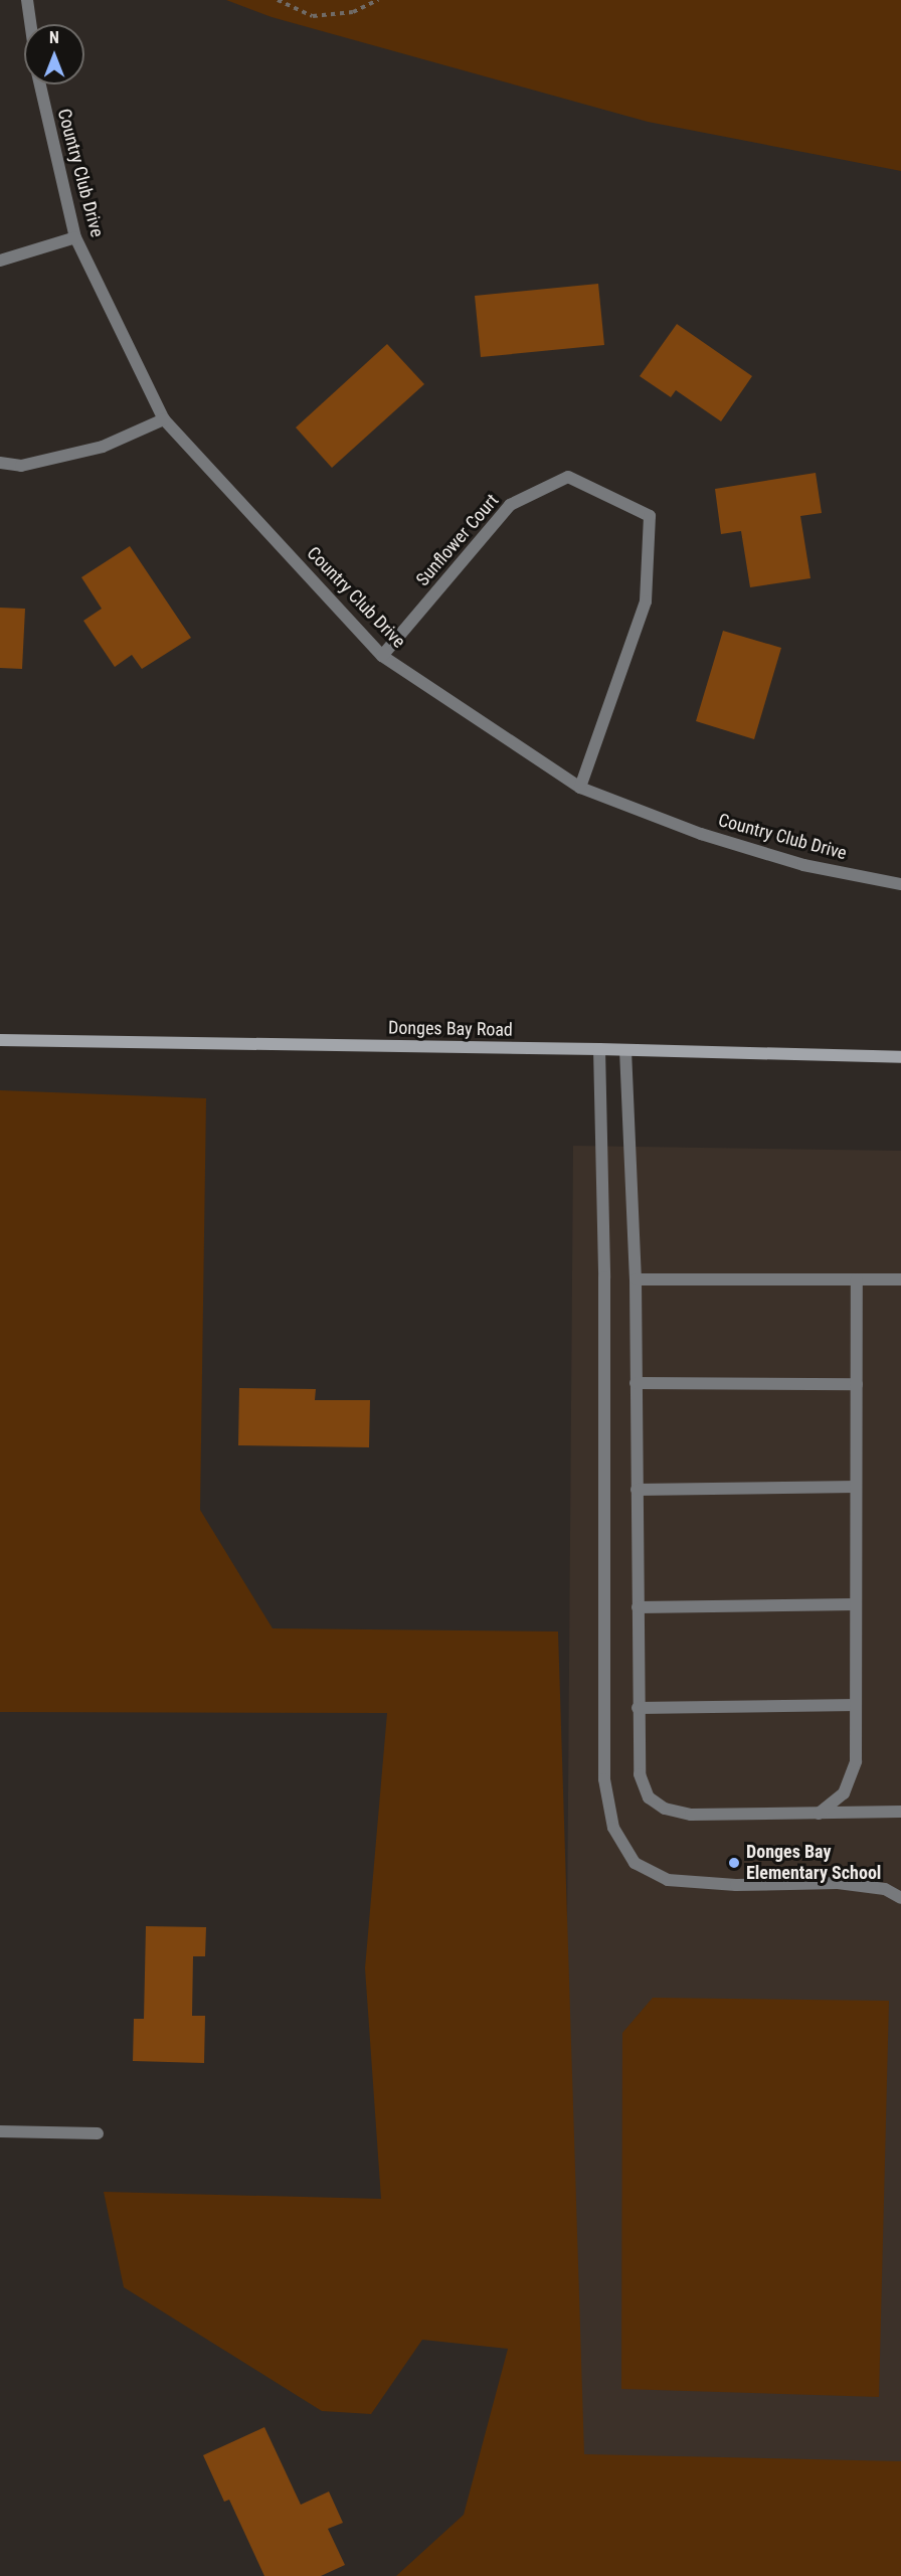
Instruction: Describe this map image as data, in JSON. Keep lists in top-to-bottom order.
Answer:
{
  "streets": {
    "street": ["Country Club Drive", "Sunflower Court", "Donges Bay Road"]
  },
  "crossings": [
    ["Country Club Drive", "Sunflower Court"]
  ],
  "places": ["Donges Bay Elementary School"],
  "north": "top"
}
